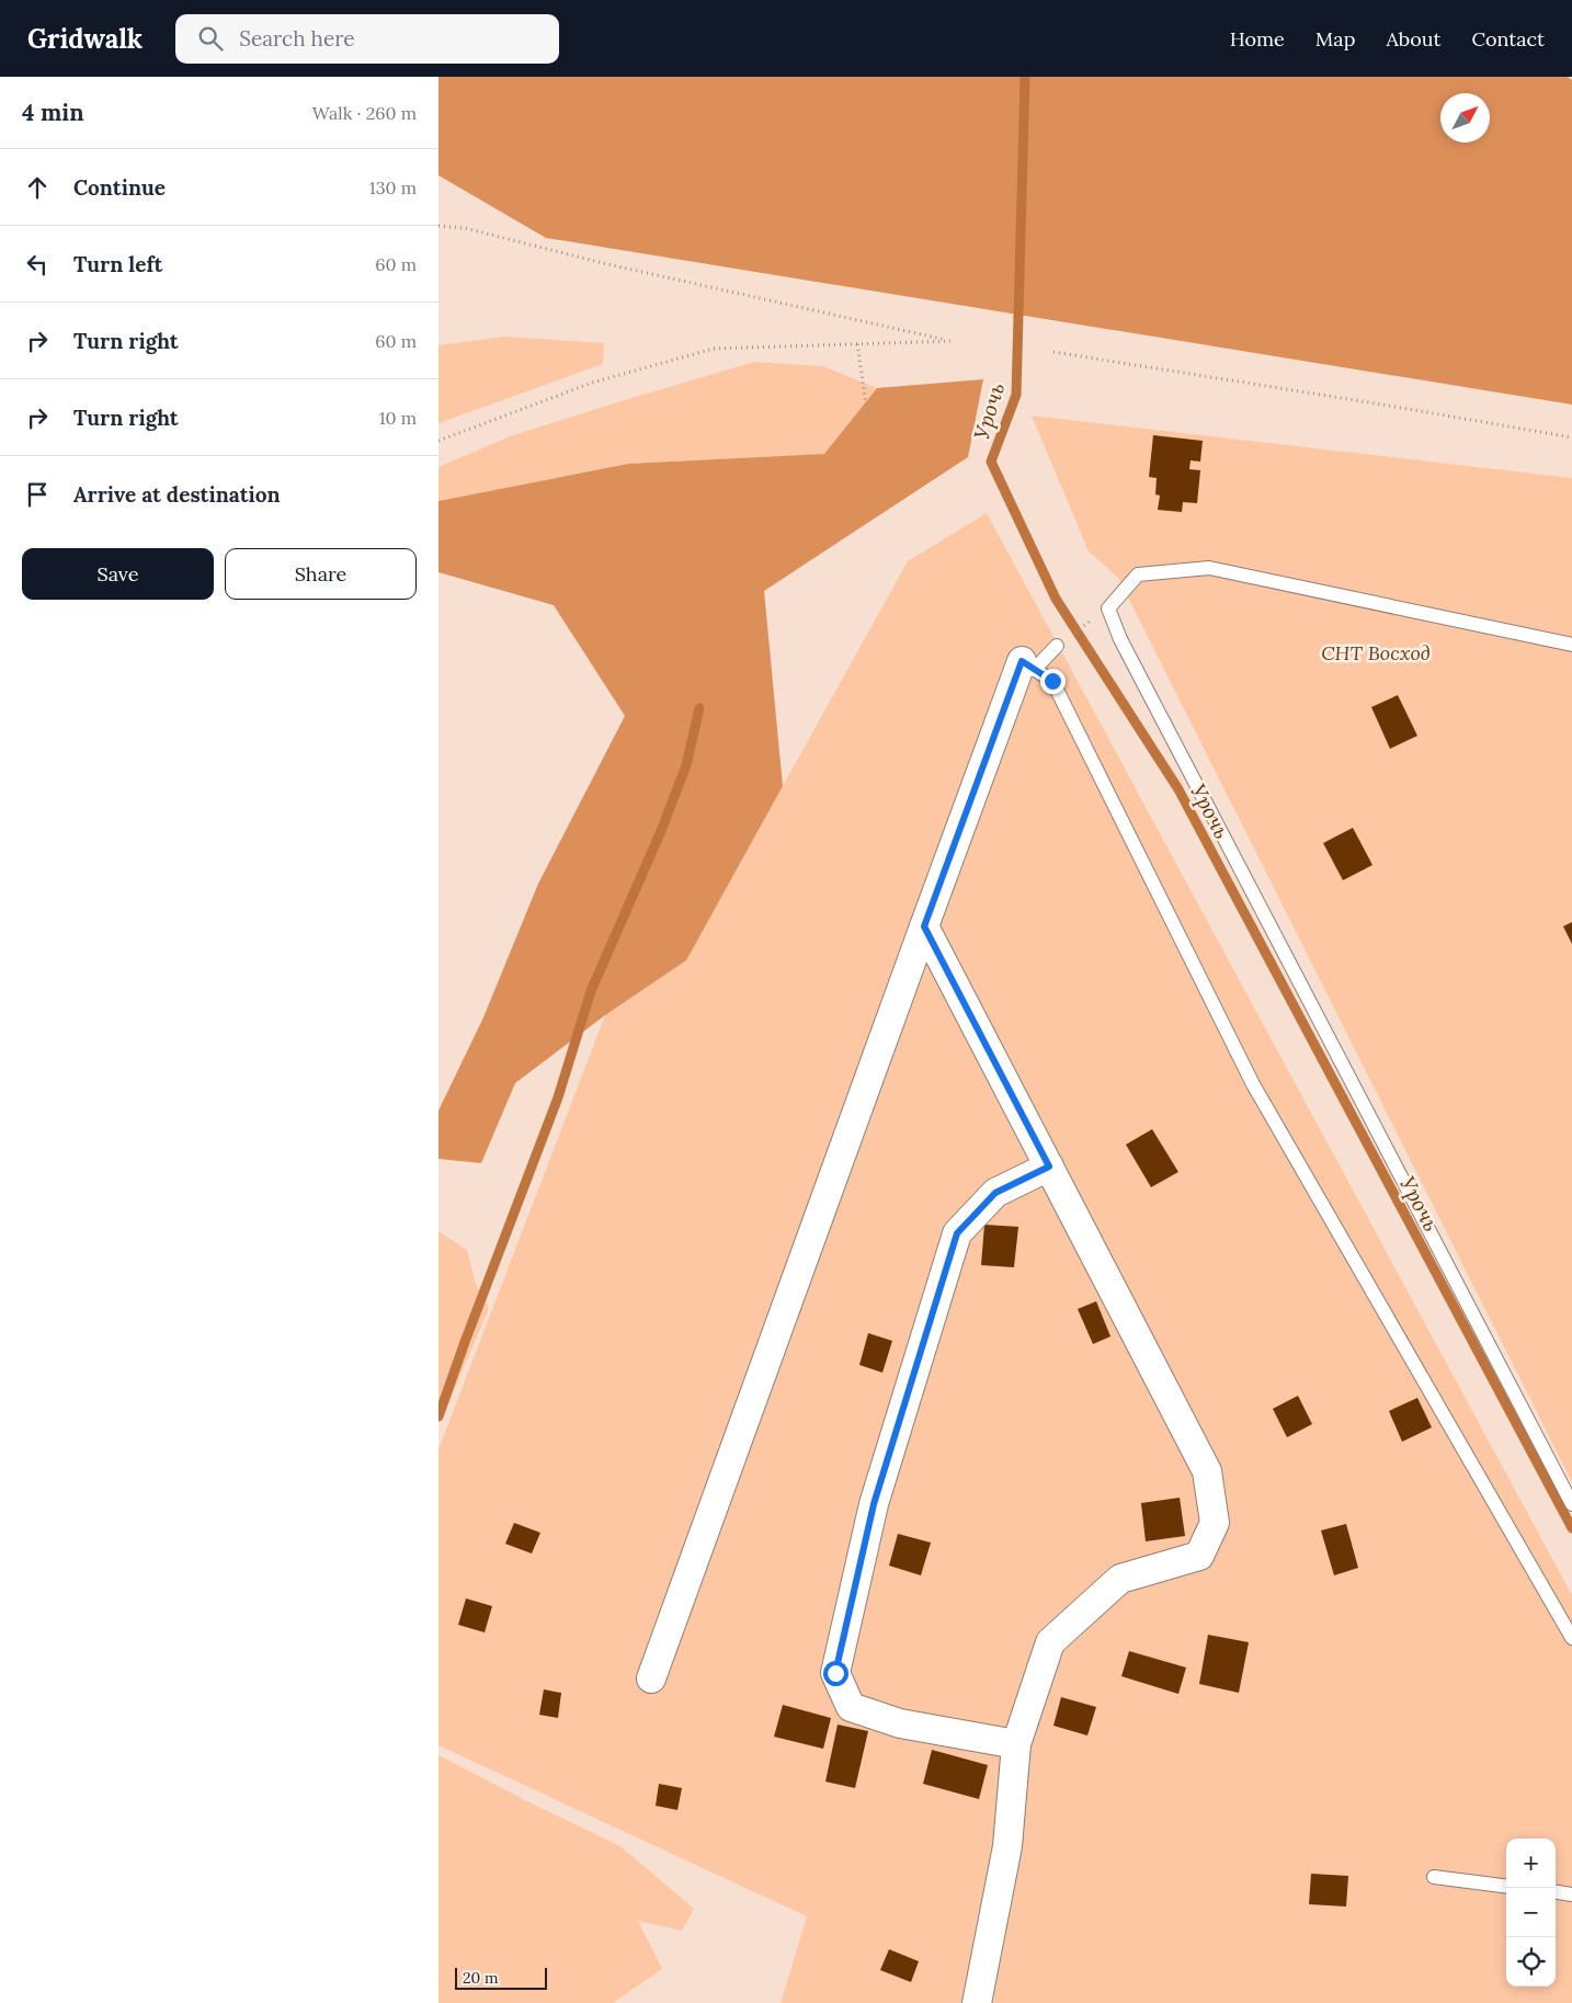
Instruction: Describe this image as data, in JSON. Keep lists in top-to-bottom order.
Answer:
{
  "water": ["Урочь"],
  "parks": ["СНТ Восход"],
  "scale_bar": "20 m",
  "north": "top right",
  "page": {
    "header": "Gridwalk",
    "search": "Search here",
    "nav": [
      "Home",
      "Map",
      "About",
      "Contact"
    ],
    "heading": ["4 min", "Walk · 260 m"],
    "list": [
      ["Continue", "130 m"],
      ["Turn left", "60 m"],
      ["Turn right", "60 m"],
      ["Turn right", "10 m"],
      "Arrive at destination"
    ],
    "buttons": ["Save", "Share"],
    "map_buttons": ["+", "−"],
    "scale": "20 m"
  }
}
